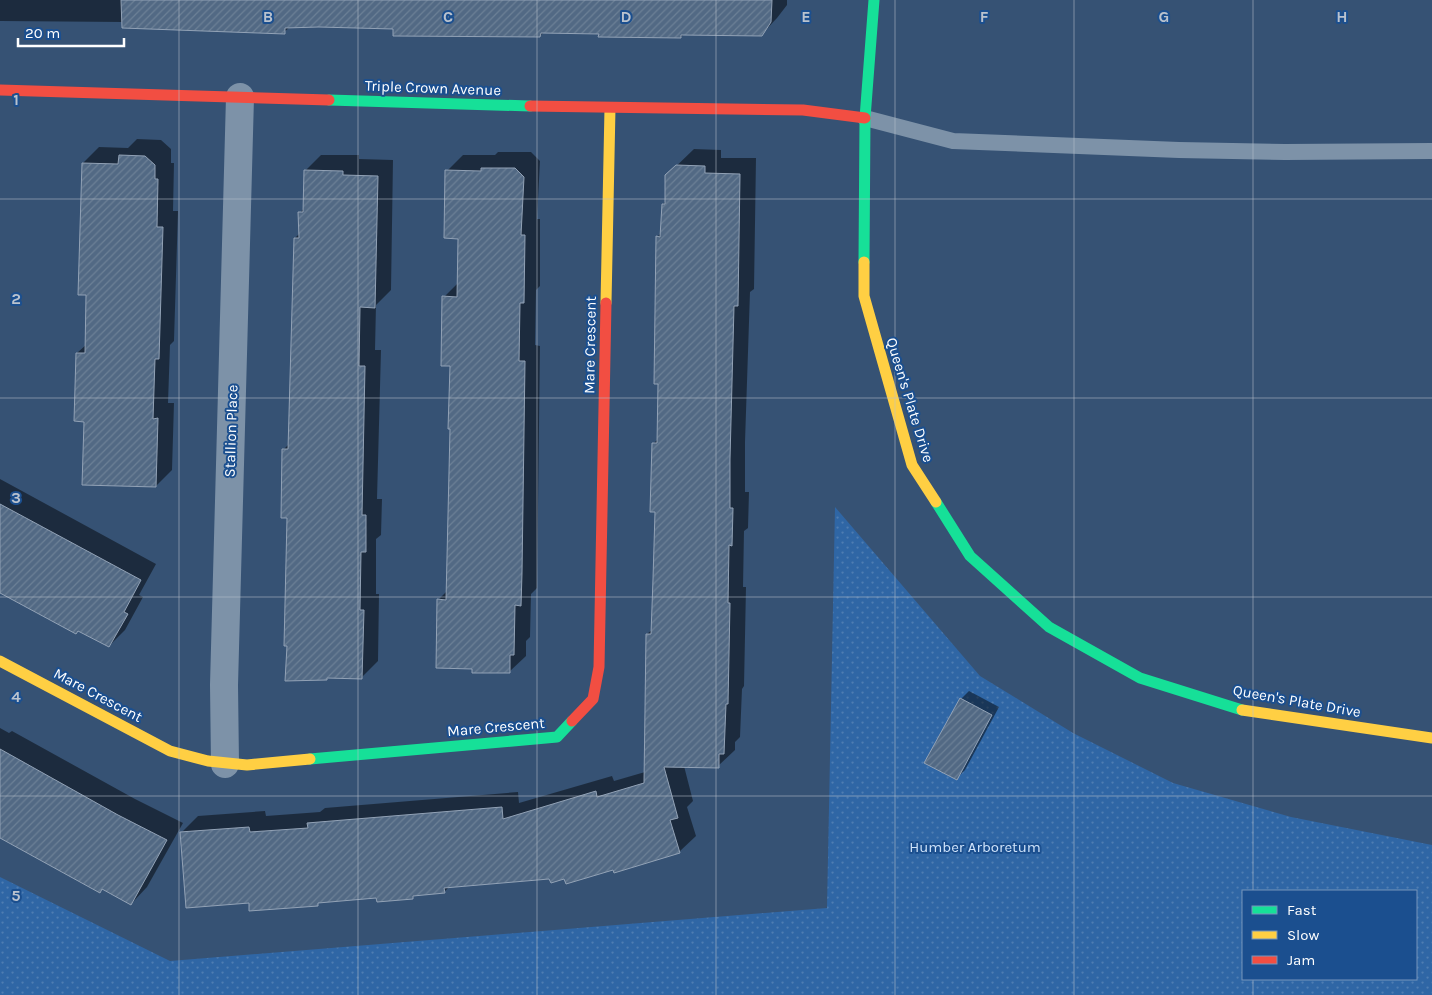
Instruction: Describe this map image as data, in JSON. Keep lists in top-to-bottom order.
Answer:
{
  "streets": {
    "street": [
      "Triple Crown Avenue",
      "Mare Crescent",
      "Queen's Plate Drive",
      "Stallion Place"
    ]
  },
  "crossings": [
    ["Triple Crown Avenue", "Mare Crescent"],
    ["Triple Crown Avenue", "Queen's Plate Drive"],
    ["Triple Crown Avenue", "Stallion Place"],
    ["Mare Crescent", "Stallion Place"]
  ],
  "parks": ["Humber Arboretum"],
  "legend": ["Fast", "Slow", "Jam"],
  "scale_bar": "20 m",
  "grid": {
    "columns": [
      "B",
      "C",
      "D",
      "E",
      "F",
      "G",
      "H"
    ],
    "rows": [
      "1",
      "2",
      "3",
      "4",
      "5"
    ]
  }
}
